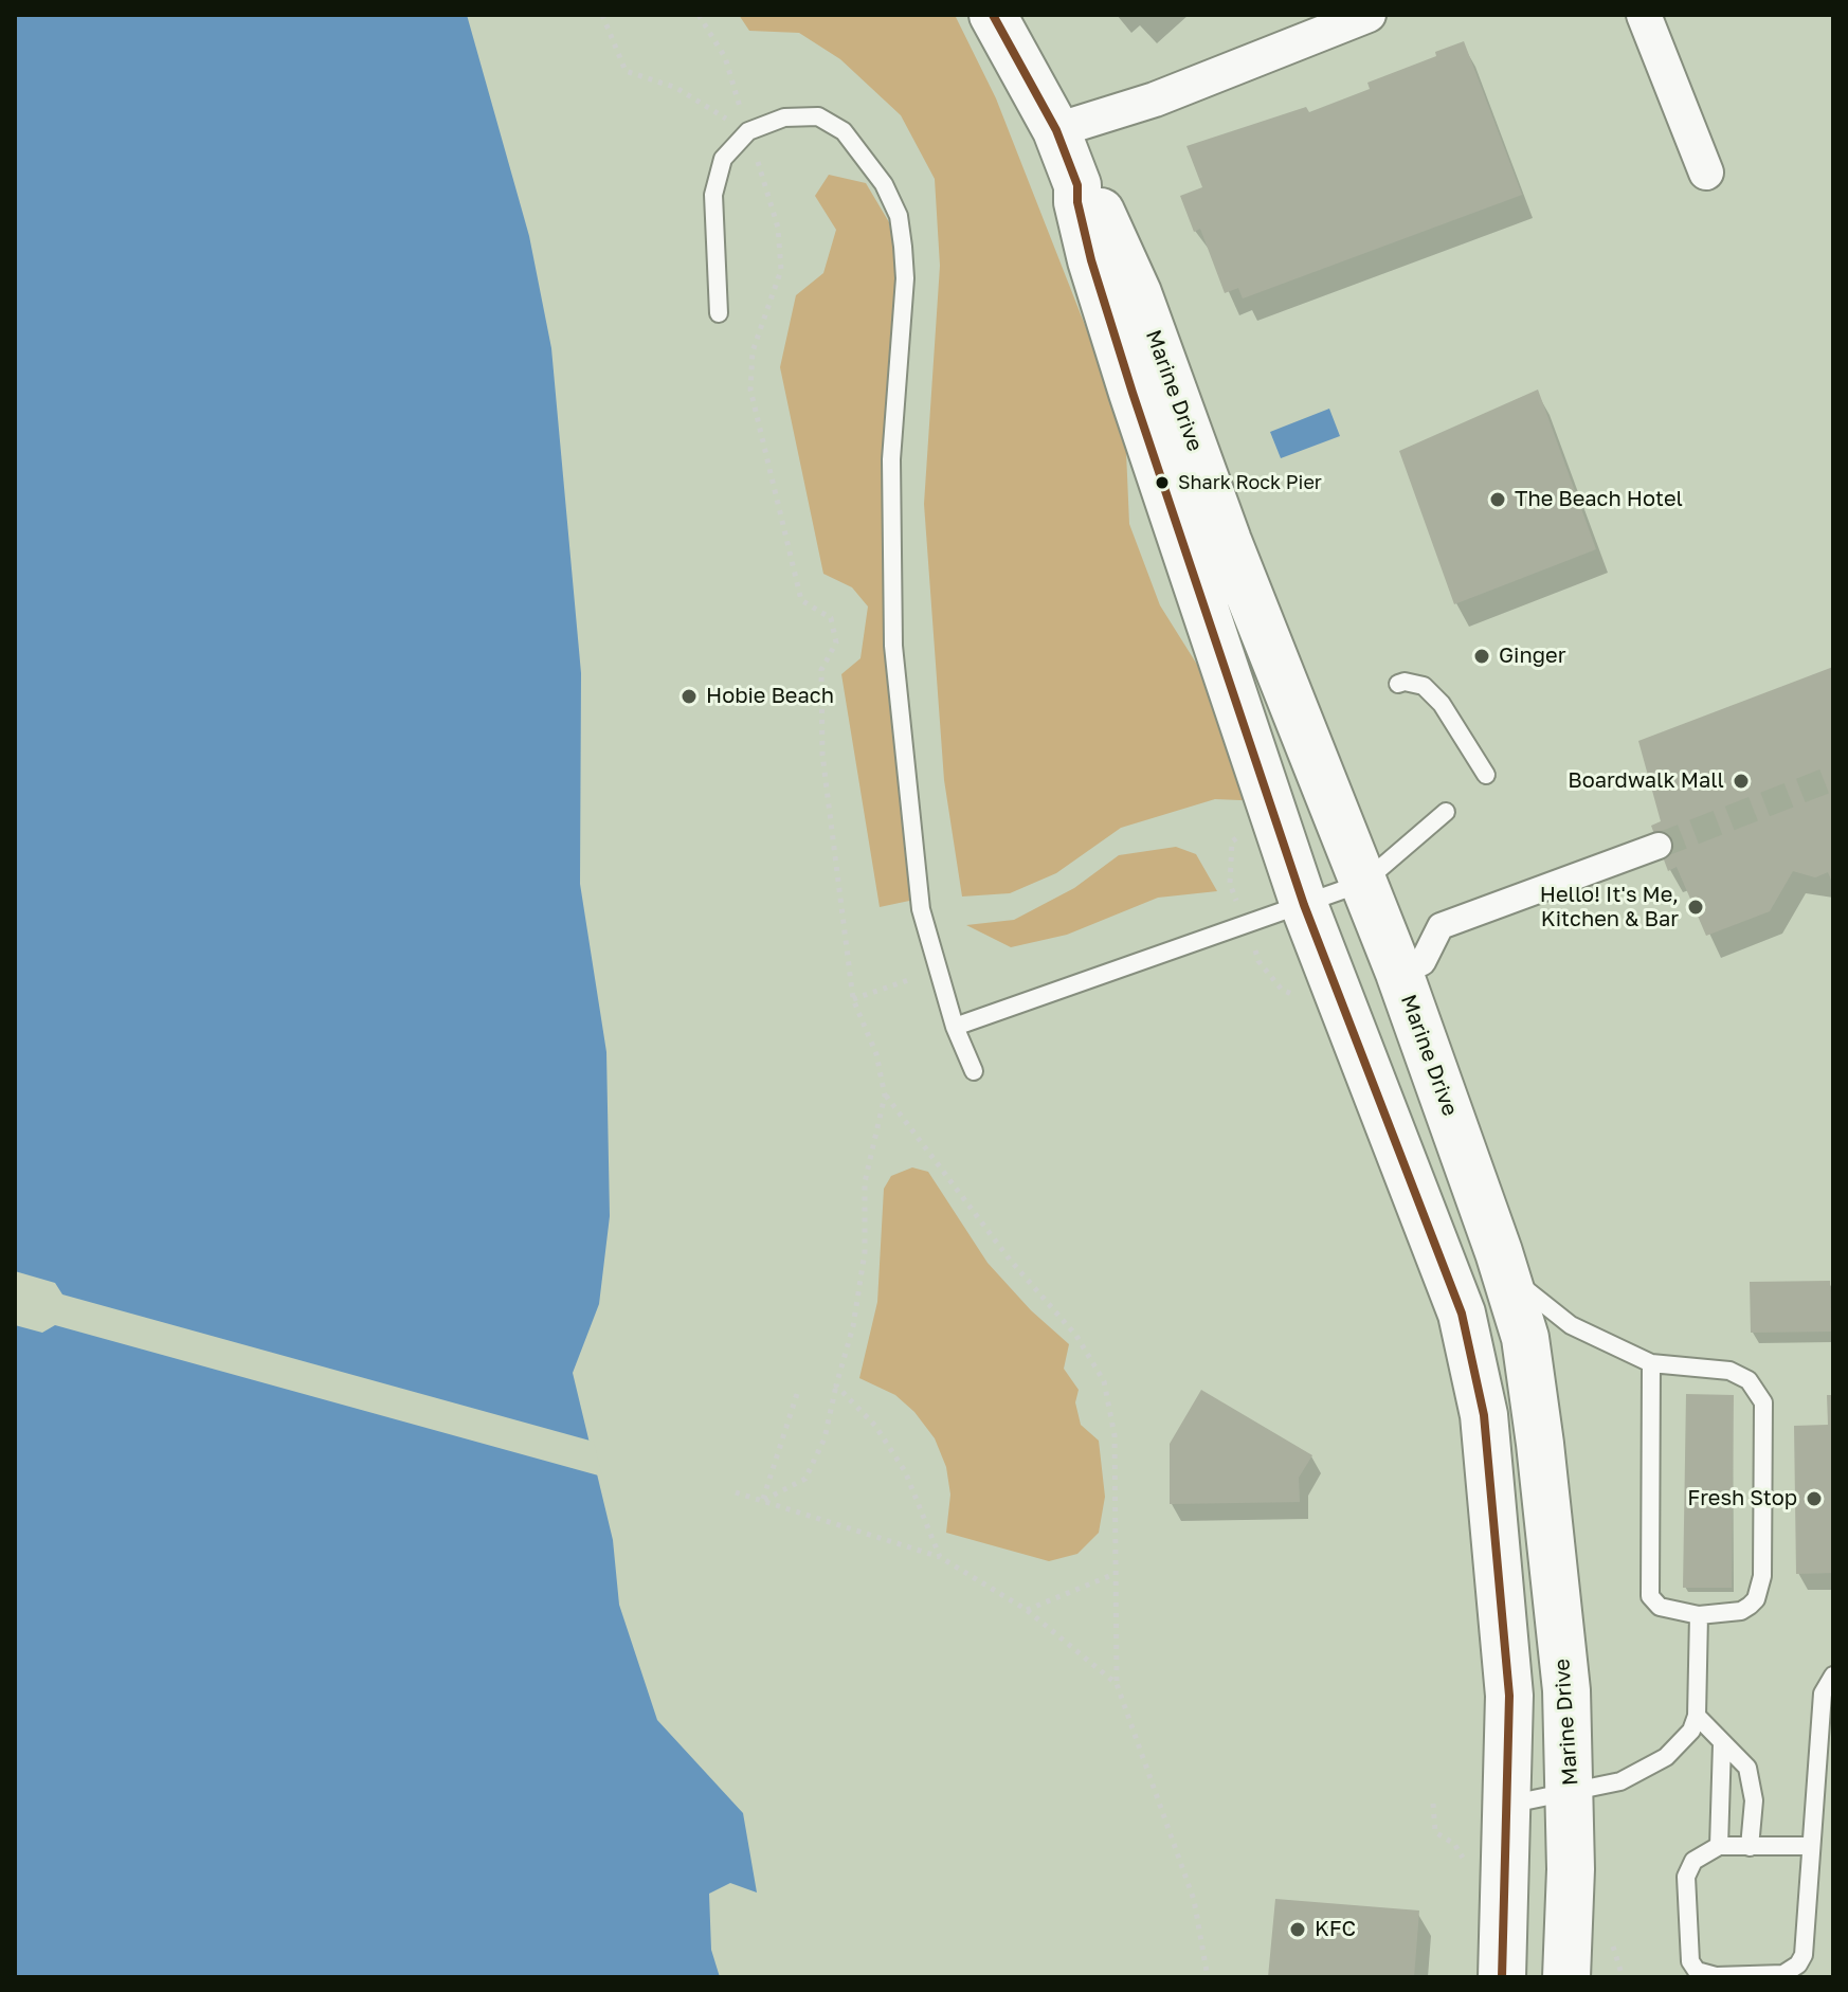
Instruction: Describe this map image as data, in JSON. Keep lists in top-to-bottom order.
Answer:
{
  "streets": {
    "main road": ["Marine Drive"]
  },
  "places": [
    "Shark Rock Pier",
    "The Beach Hotel",
    "Ginger",
    "Hobie Beach",
    "Boardwalk Mall",
    "Hello! It's Me, Kitchen & Bar",
    "Fresh Stop",
    "KFC"
  ]
}
